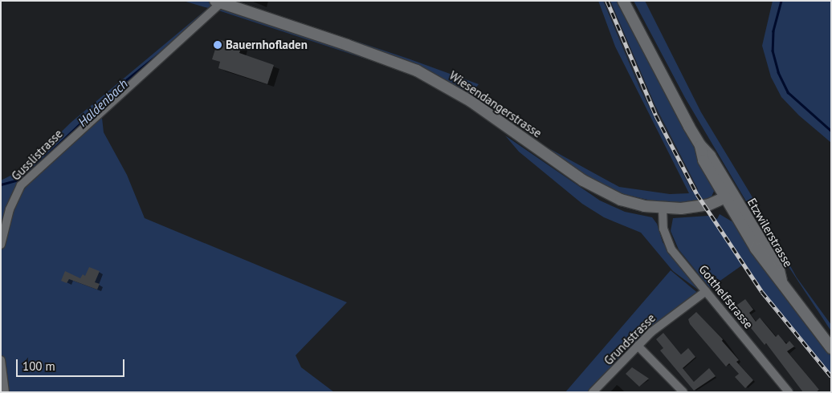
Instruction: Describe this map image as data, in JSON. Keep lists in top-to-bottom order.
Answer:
{
  "streets": {
    "main road": ["Wiesendangerstrasse", "Etzwilerstrasse"],
    "street": ["Gusslistrasse", "Gotthelfstrasse", "Grundstrasse"]
  },
  "crossings": [
    ["Wiesendangerstrasse", "Gusslistrasse"],
    ["Wiesendangerstrasse", "Etzwilerstrasse"],
    ["Wiesendangerstrasse", "Gotthelfstrasse"],
    ["Gotthelfstrasse", "Grundstrasse"]
  ],
  "water": ["Haldenbach"],
  "places": ["Bauernhofladen"],
  "scale_bar": "100 m"
}
